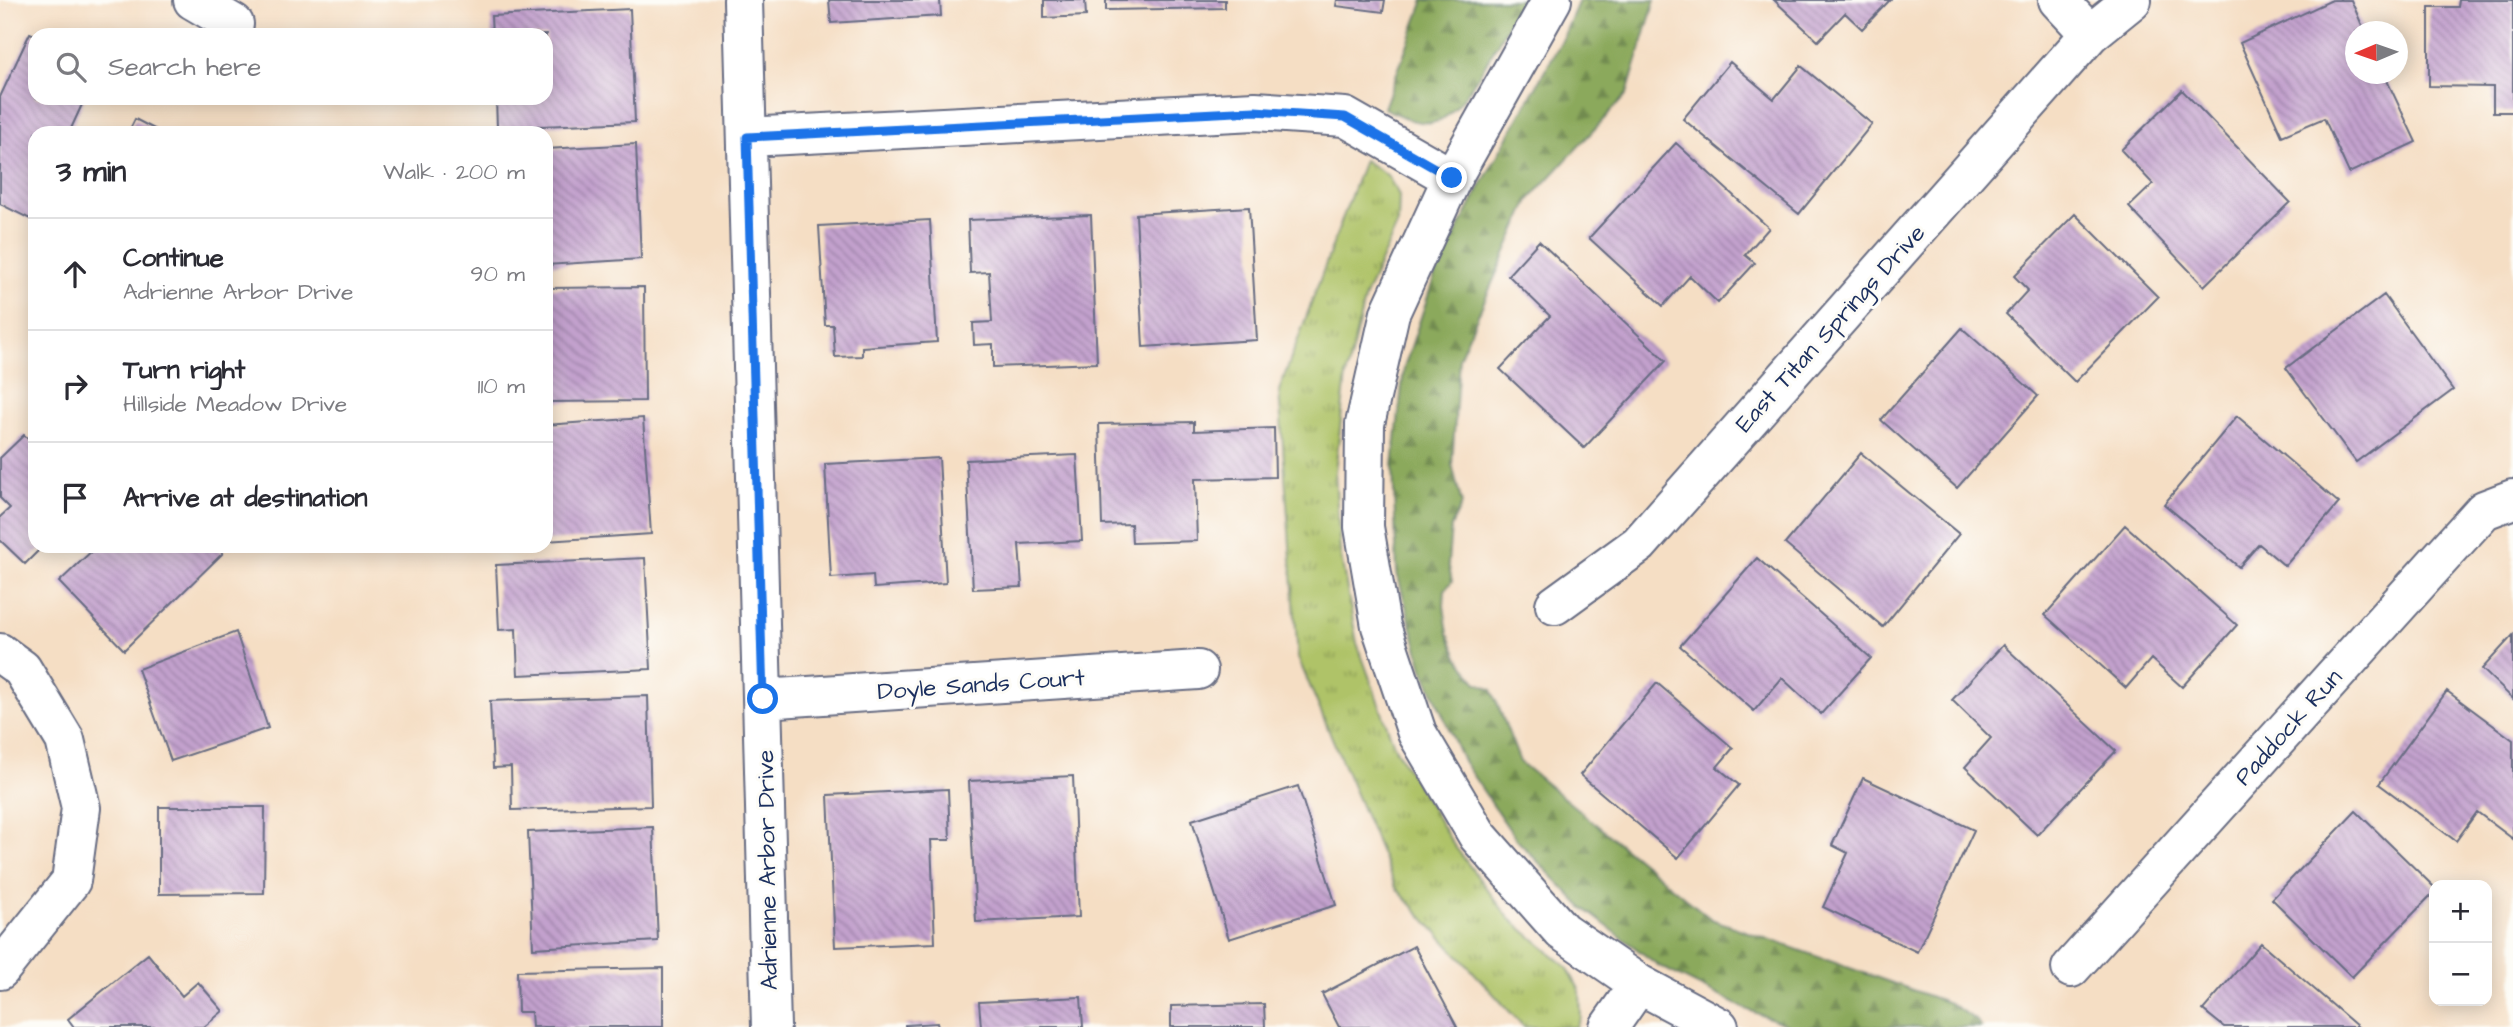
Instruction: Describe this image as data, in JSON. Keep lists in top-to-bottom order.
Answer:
{
  "streets": {
    "street": [
      "East Titan Springs Drive",
      "Doyle Sands Court",
      "Paddock Run",
      "Adrienne Arbor Drive"
    ]
  },
  "crossings": [
    ["Doyle Sands Court", "Adrienne Arbor Drive"]
  ],
  "north": "left",
  "page": {
    "search": "Search here",
    "heading": ["3 min", "Walk · 200 m"],
    "list": [
      ["Continue", "Adrienne Arbor Drive", "90 m"],
      ["Turn right", "Hillside Meadow Drive", "110 m"],
      "Arrive at destination"
    ],
    "map_buttons": ["+", "−"]
  }
}
